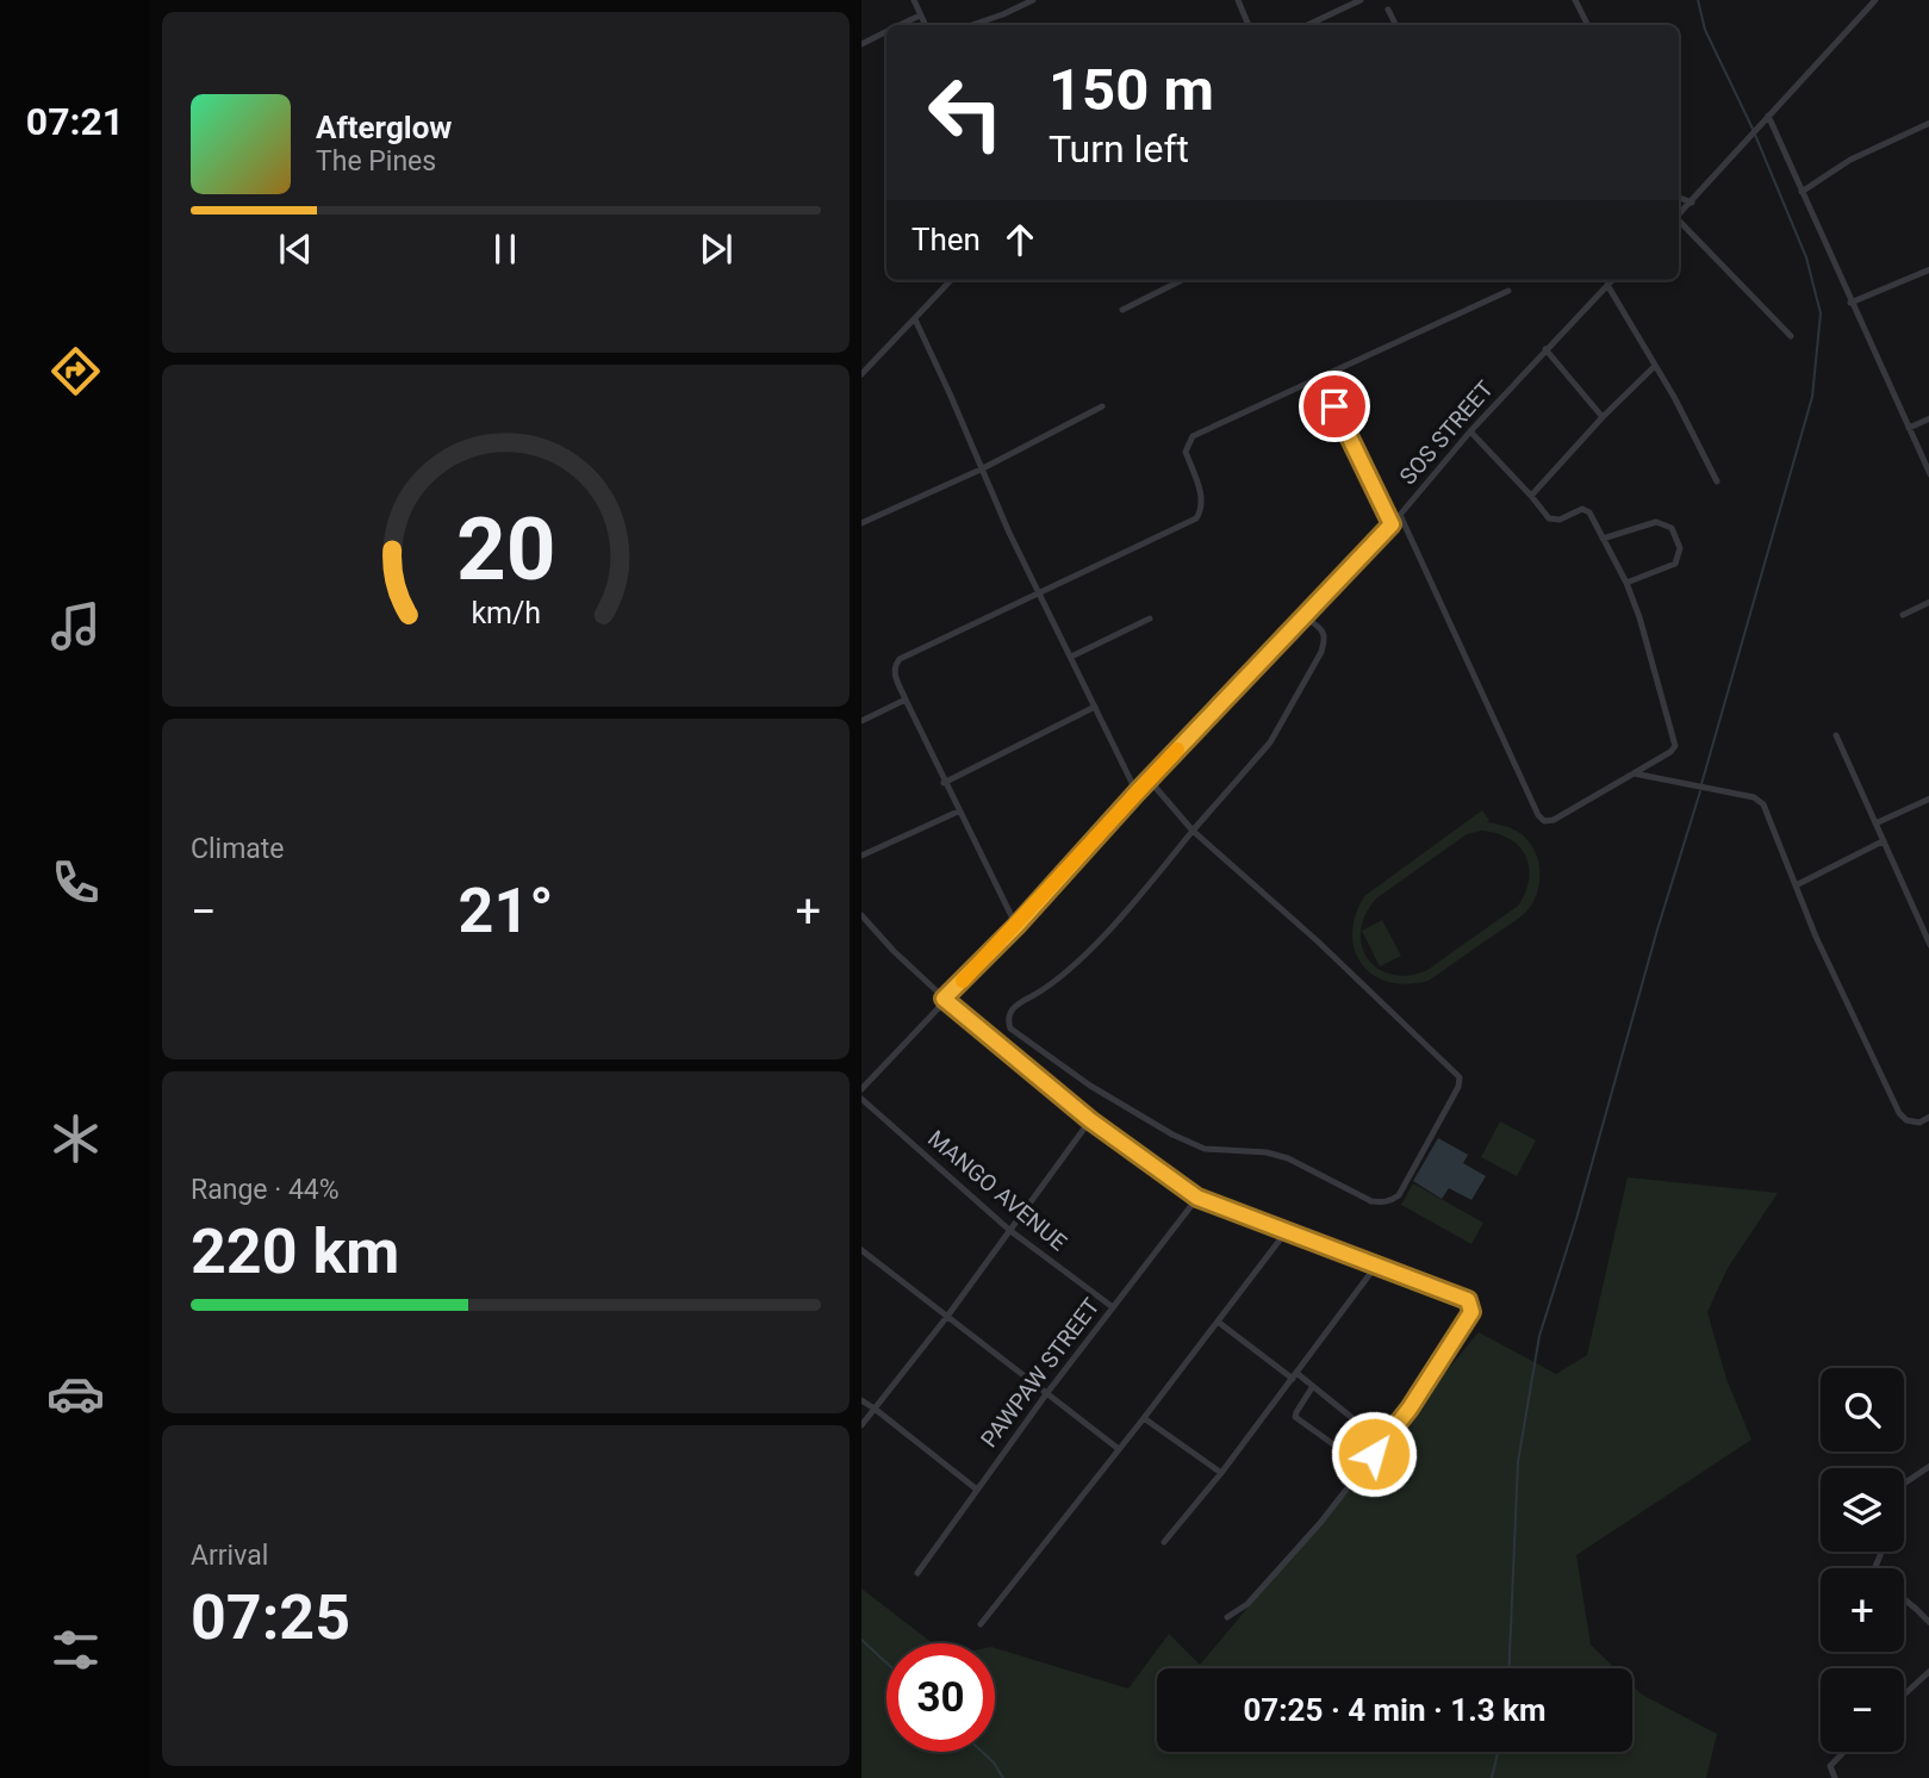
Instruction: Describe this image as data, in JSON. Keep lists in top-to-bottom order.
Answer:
{
  "streets": {
    "street": ["SOS STREET", "MANGO AVENUE", "PAWPAW STREET"]
  },
  "crossings": [
    ["MANGO AVENUE", "PAWPAW STREET"]
  ],
  "page": {
    "tabs": "07:21",
    "turn": ["150 m", "Turn left"],
    "song": ["Afterglow", "The Pines"],
    "then": "Then",
    "tile": [
      "Climate",
      ["Range · 44%", "220 km"],
      ["Arrival", "07:25"]
    ],
    "heat": ["−", "21°", "+"],
    "map_buttons": ["+", "−"],
    "limit": "30",
    "trip": "07:25 · 4 min · 1.3 km",
    "gauge": ["20", "km/h"]
  }
}
